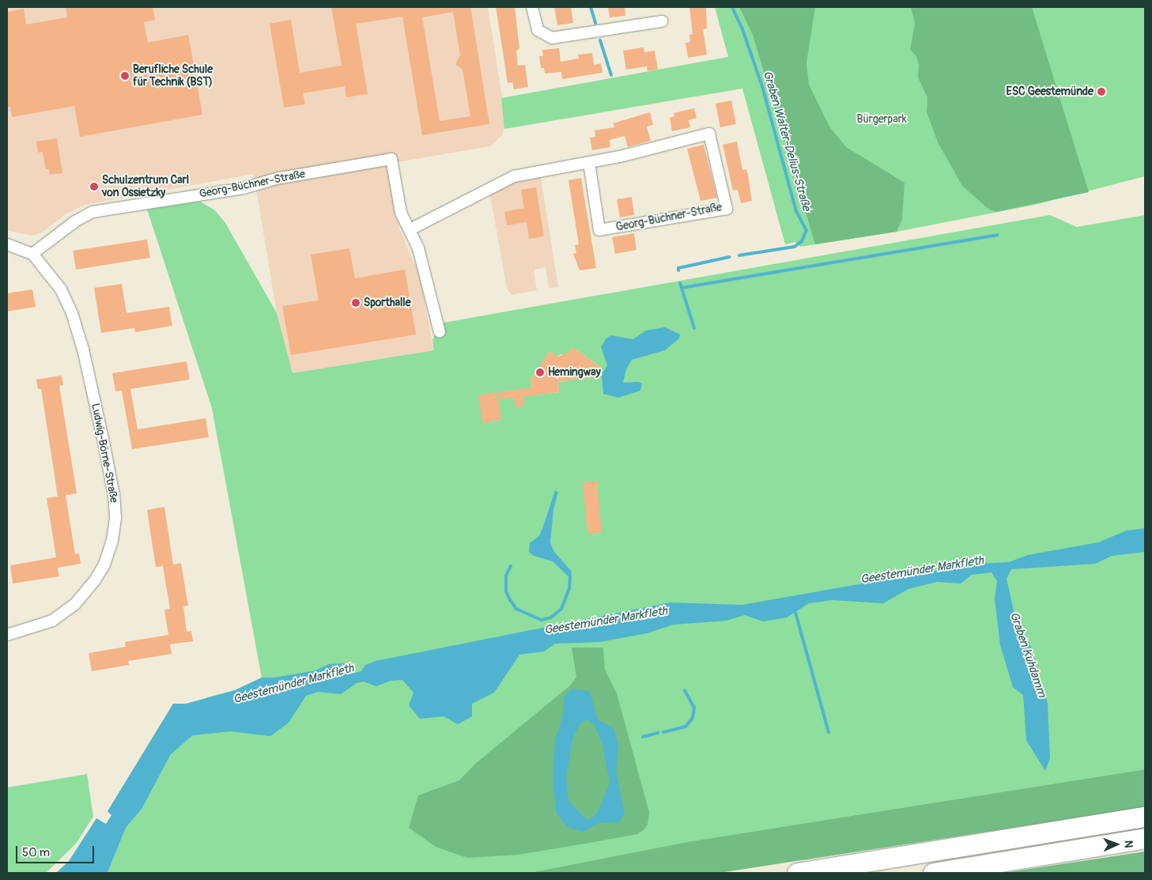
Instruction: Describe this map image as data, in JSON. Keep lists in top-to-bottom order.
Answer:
{
  "streets": {
    "street": ["Georg-Büchner-Straße", "Ludwig-Börne-Straße"]
  },
  "crossings": [
    ["Georg-Büchner-Straße", "Ludwig-Börne-Straße"]
  ],
  "water": ["Graben Walter-Delius-Straße", "Geestemünder Markfleth", "Graben Kuhdamm"],
  "parks": ["Bürgerpark"],
  "places": [
    "Berufliche Schule für Technik (BST)",
    "ESC Geestemünde",
    "Schulzentrum Carl von Ossietzky",
    "Sporthalle",
    "Hemingway"
  ],
  "scale_bar": "50 m",
  "north": "right"
}
